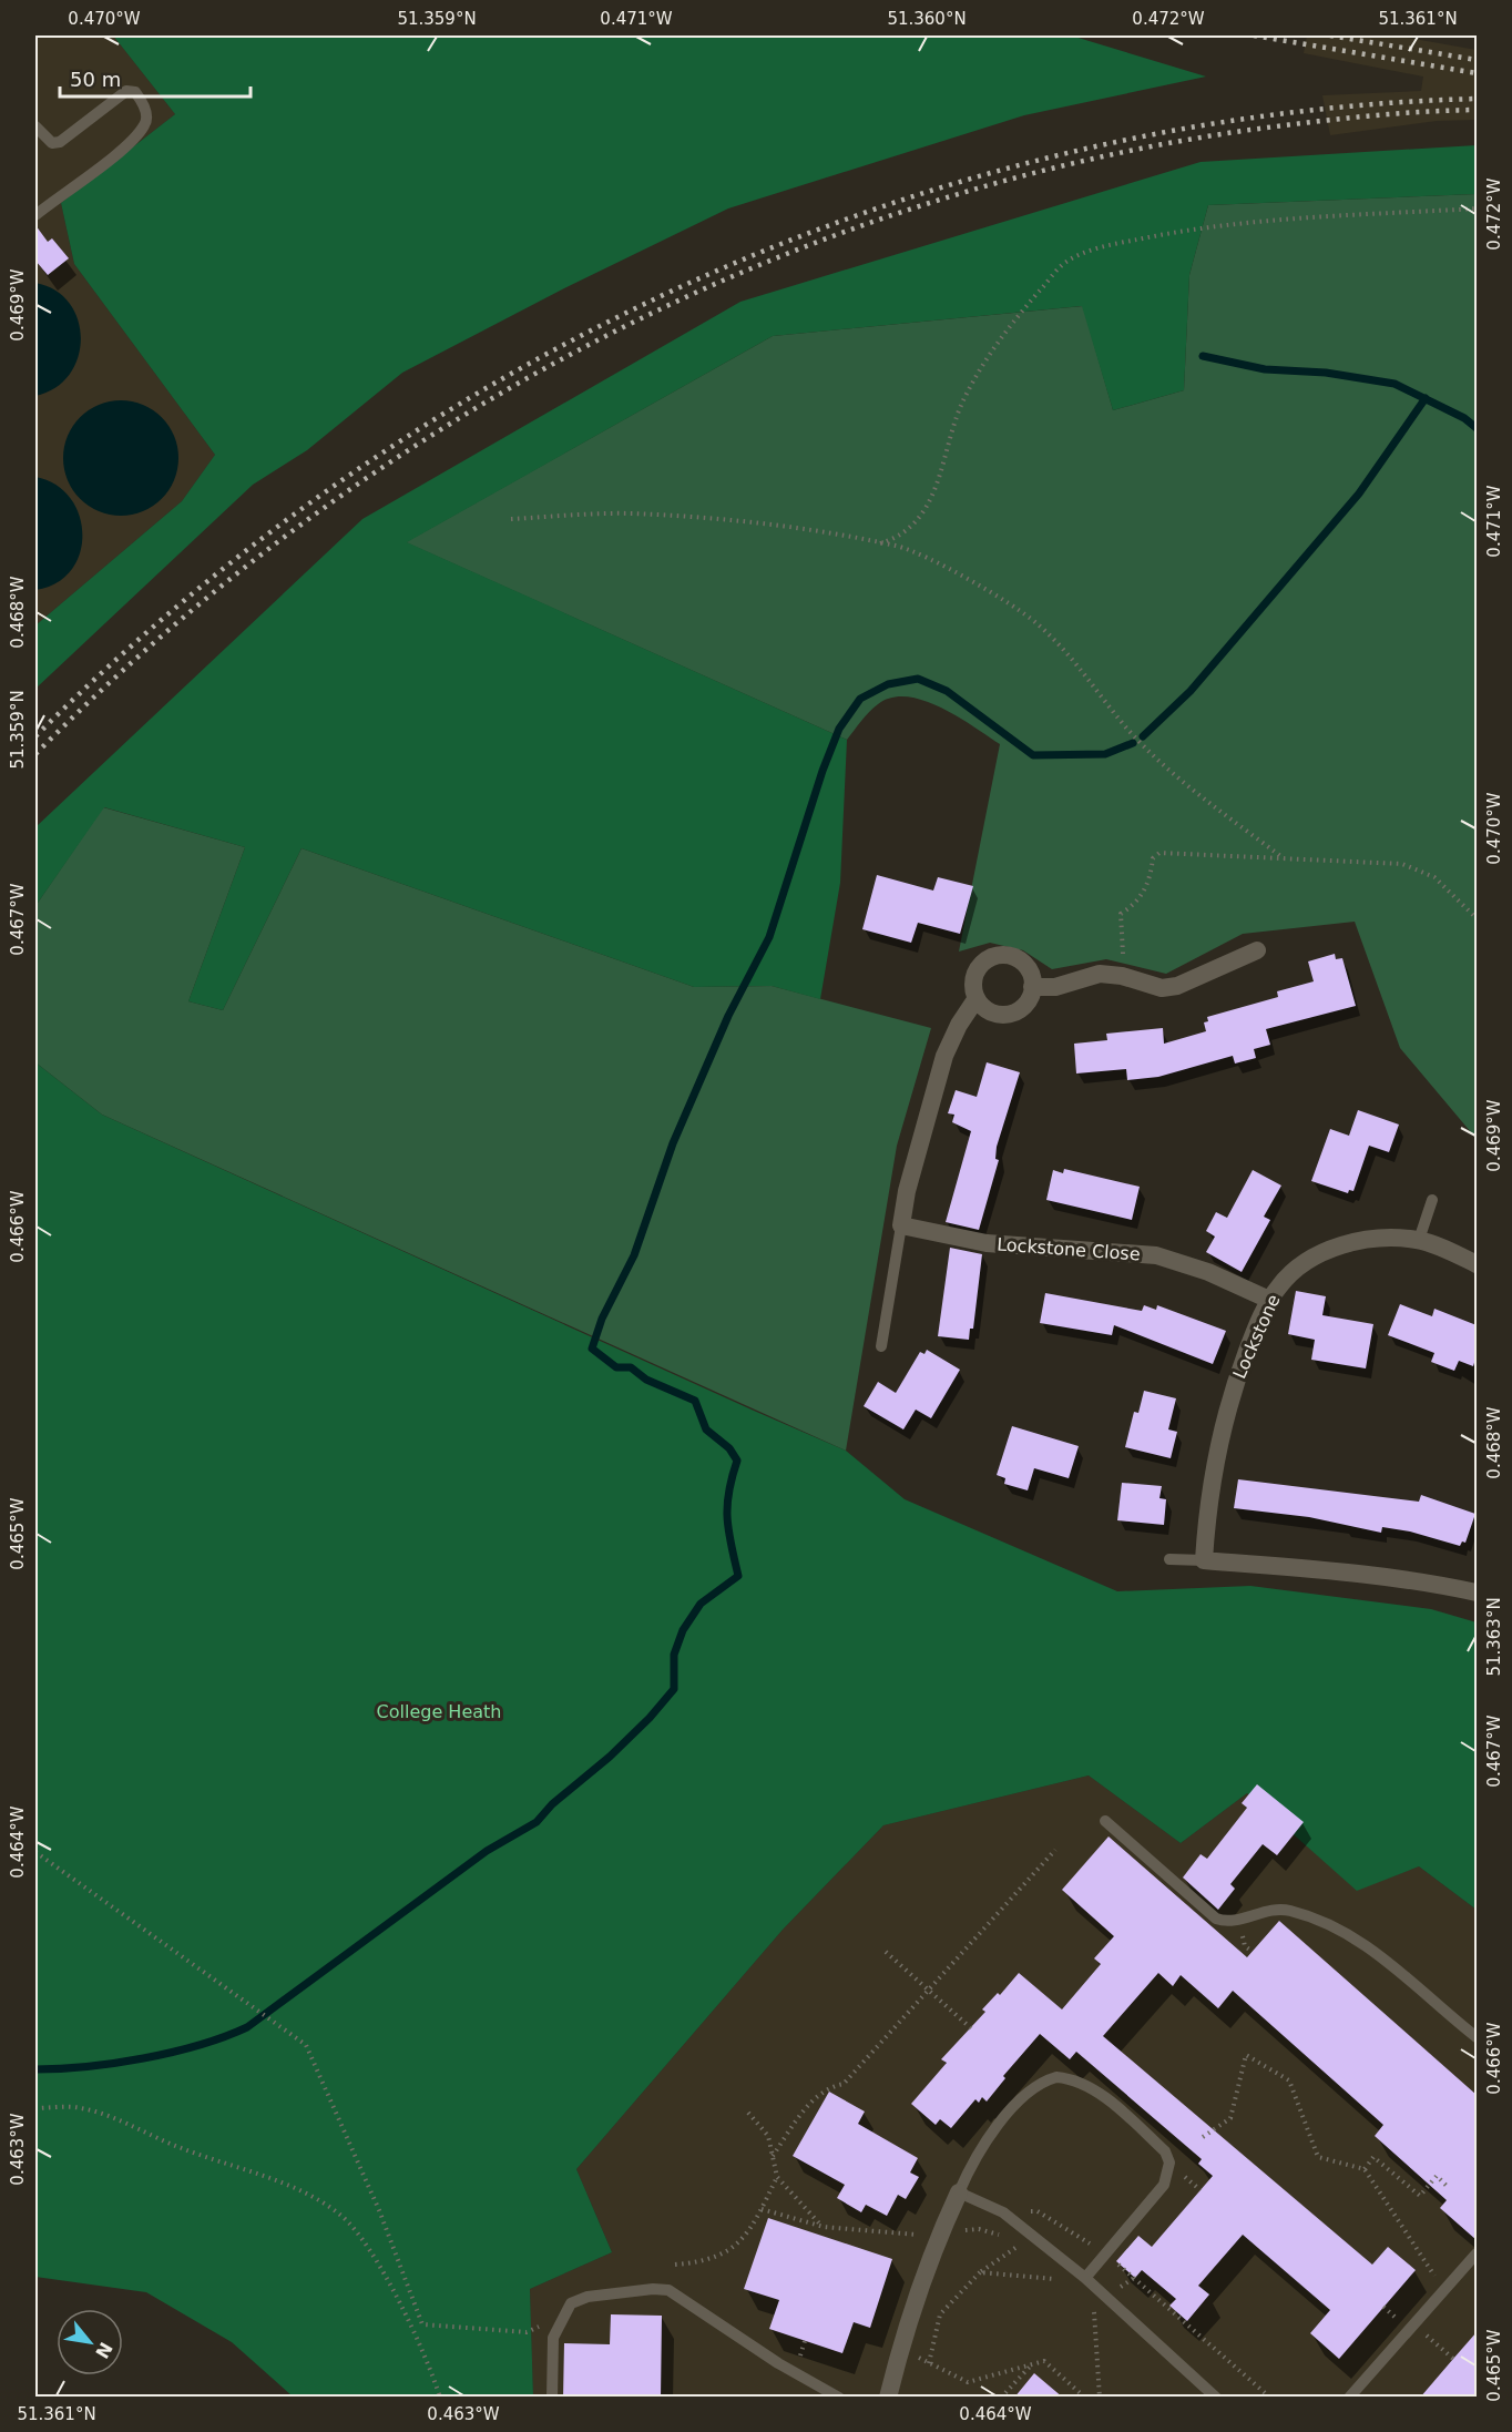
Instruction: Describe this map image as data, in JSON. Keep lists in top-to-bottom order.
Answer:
{
  "streets": {
    "street": ["Lockstone Close", "Lockstone"]
  },
  "crossings": [
    ["Lockstone Close", "Lockstone"]
  ],
  "parks": ["College Heath"],
  "scale_bar": "50 m",
  "north": "bottom right",
  "coordinates": [
    "0.470°W",
    "51.359°N",
    "0.471°W",
    "51.360°N",
    "0.472°W",
    "51.361°N",
    "0.469°W",
    "0.468°W",
    "0.467°W",
    "0.466°W",
    "0.465°W",
    "51.363°N",
    "0.464°W",
    "0.463°W"
  ]
}
